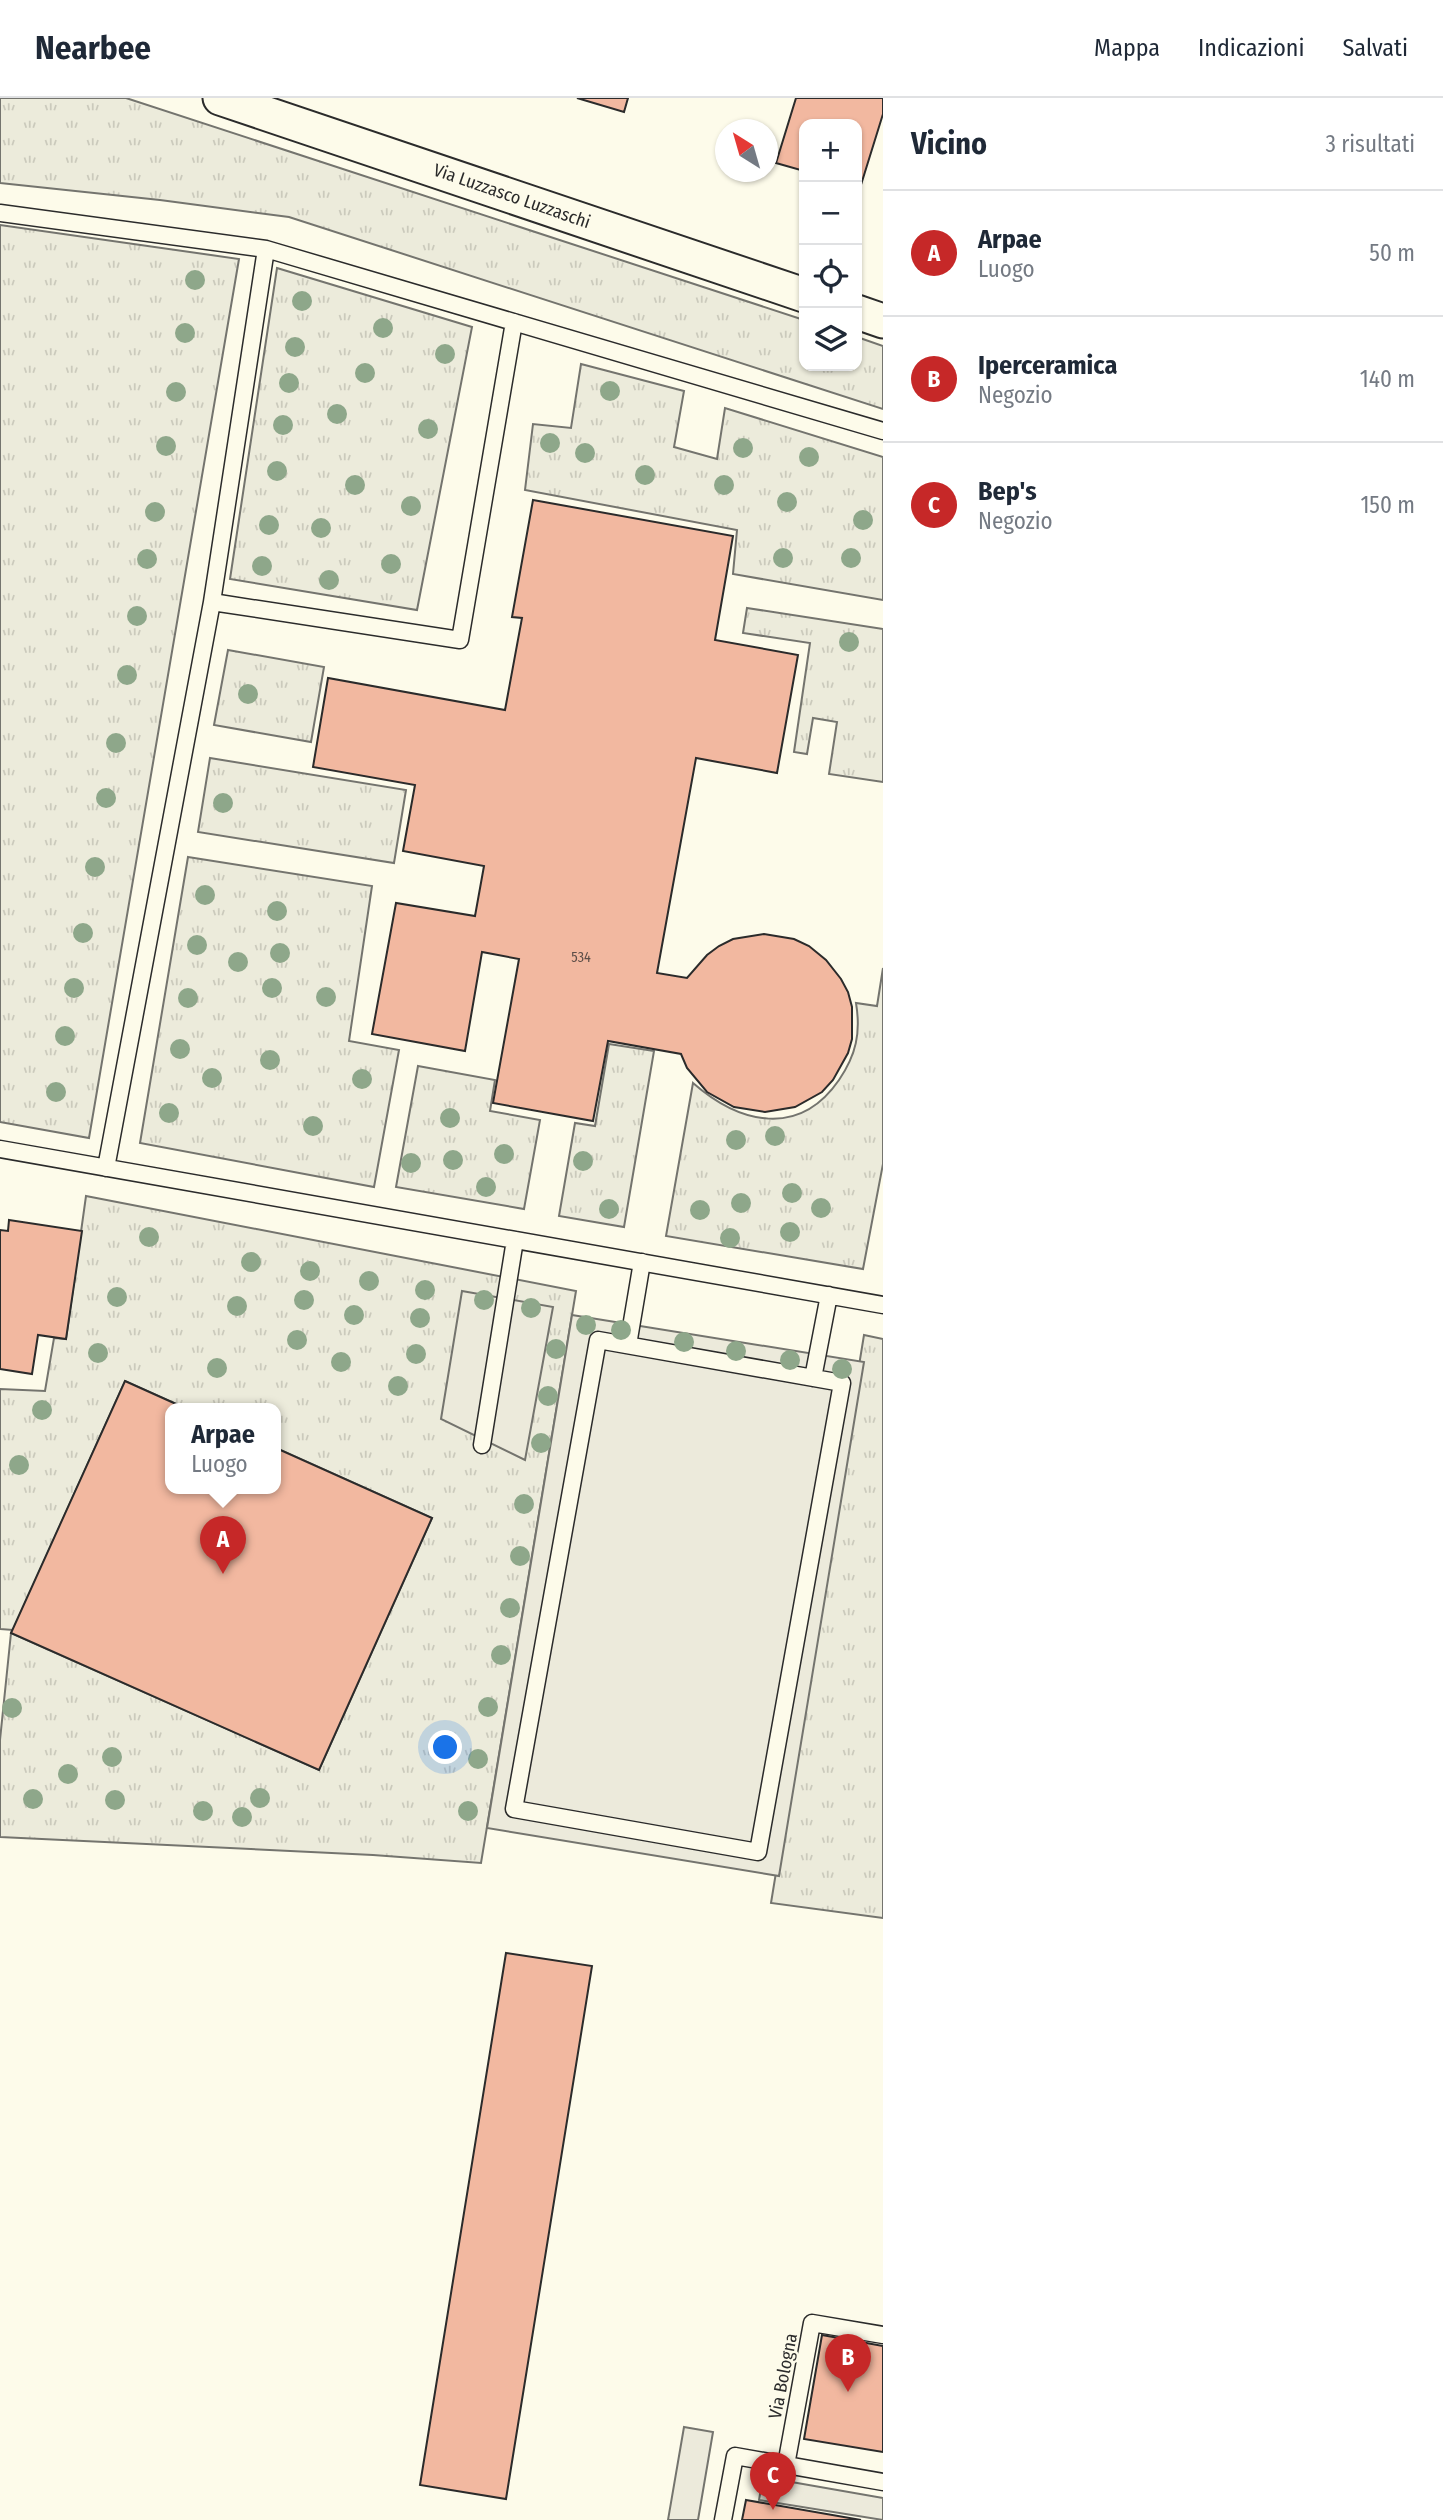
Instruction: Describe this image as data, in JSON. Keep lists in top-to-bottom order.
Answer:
{
  "streets": {
    "street": ["Via Luzzasco Luzzaschi"],
    "lane": ["Via Bologna"]
  },
  "house_numbers": ["534"],
  "north": "top left",
  "page": {
    "header": "Nearbee",
    "nav": ["Mappa", "Indicazioni", "Salvati"],
    "heading": ["Vicino", "3 risultati"],
    "map_buttons": ["+", "−"],
    "list": [
      {
        "mark": "A",
        "name": "Arpae",
        "note": "Luogo",
        "value": "50 m"
      },
      {
        "mark": "B",
        "name": "Iperceramica",
        "note": "Negozio",
        "value": "140 m"
      },
      {
        "mark": "C",
        "name": "Bep's",
        "note": "Negozio",
        "value": "150 m"
      }
    ],
    "popup": ["Arpae", "Luogo"],
    "pins": ["A", "B", "C"]
  }
}
